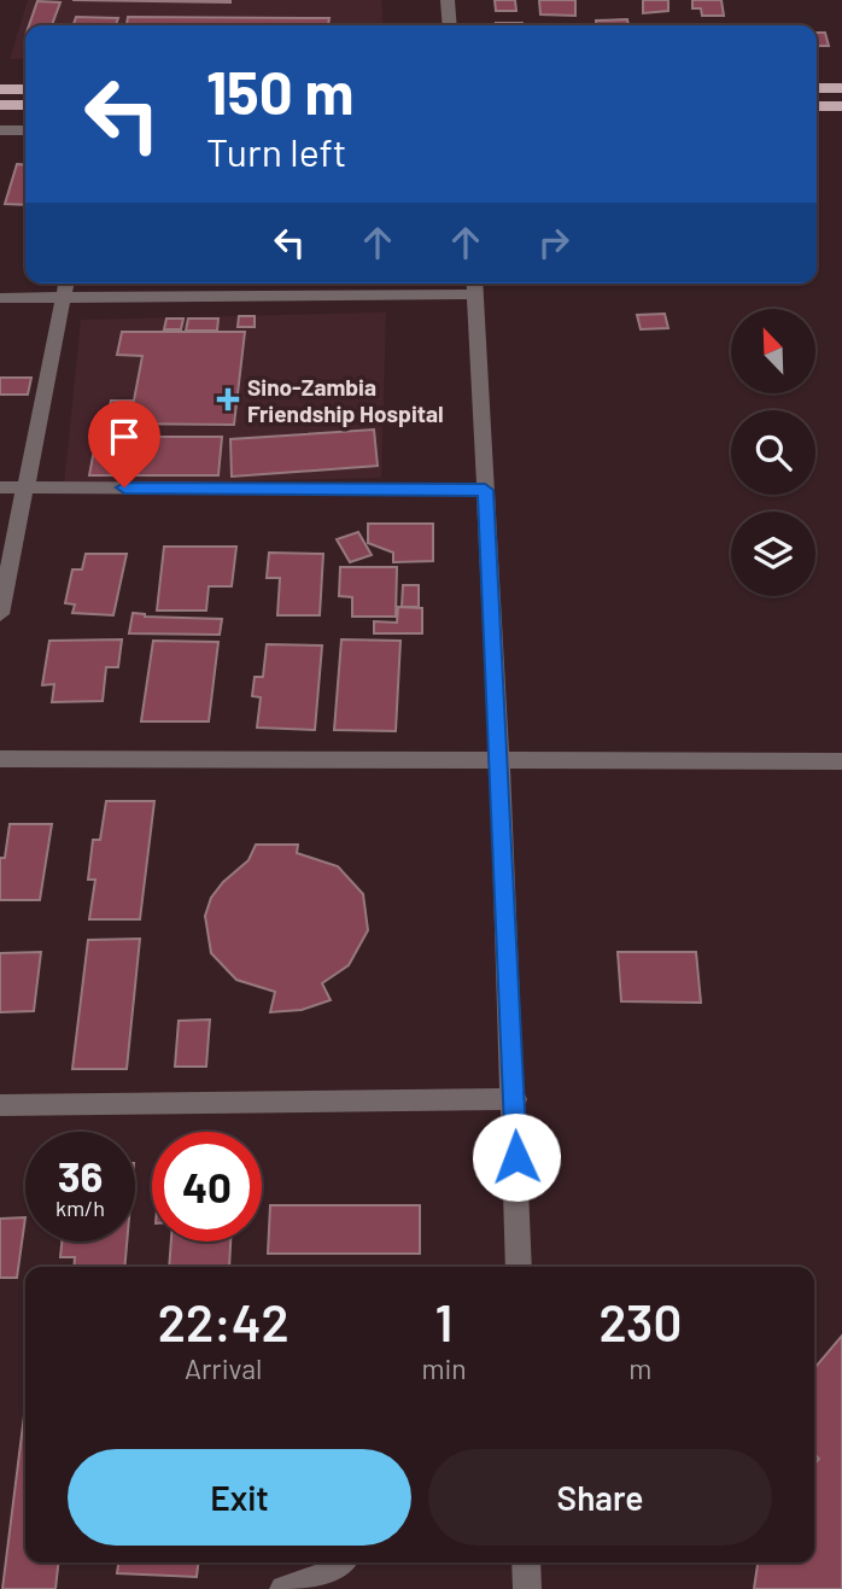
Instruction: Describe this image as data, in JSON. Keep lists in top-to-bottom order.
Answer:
{
  "places": {
    "health": ["Sino-Zambia Friendship Hospital"]
  },
  "north": "top left",
  "page": {
    "turn": ["150 m", "Turn left"],
    "speed": "36 km/h",
    "limit": "40",
    "eta": [
      "22:42",
      "Arrival",
      "1",
      "min",
      "230",
      "m"
    ],
    "buttons": ["Exit", "Share"]
  }
}
